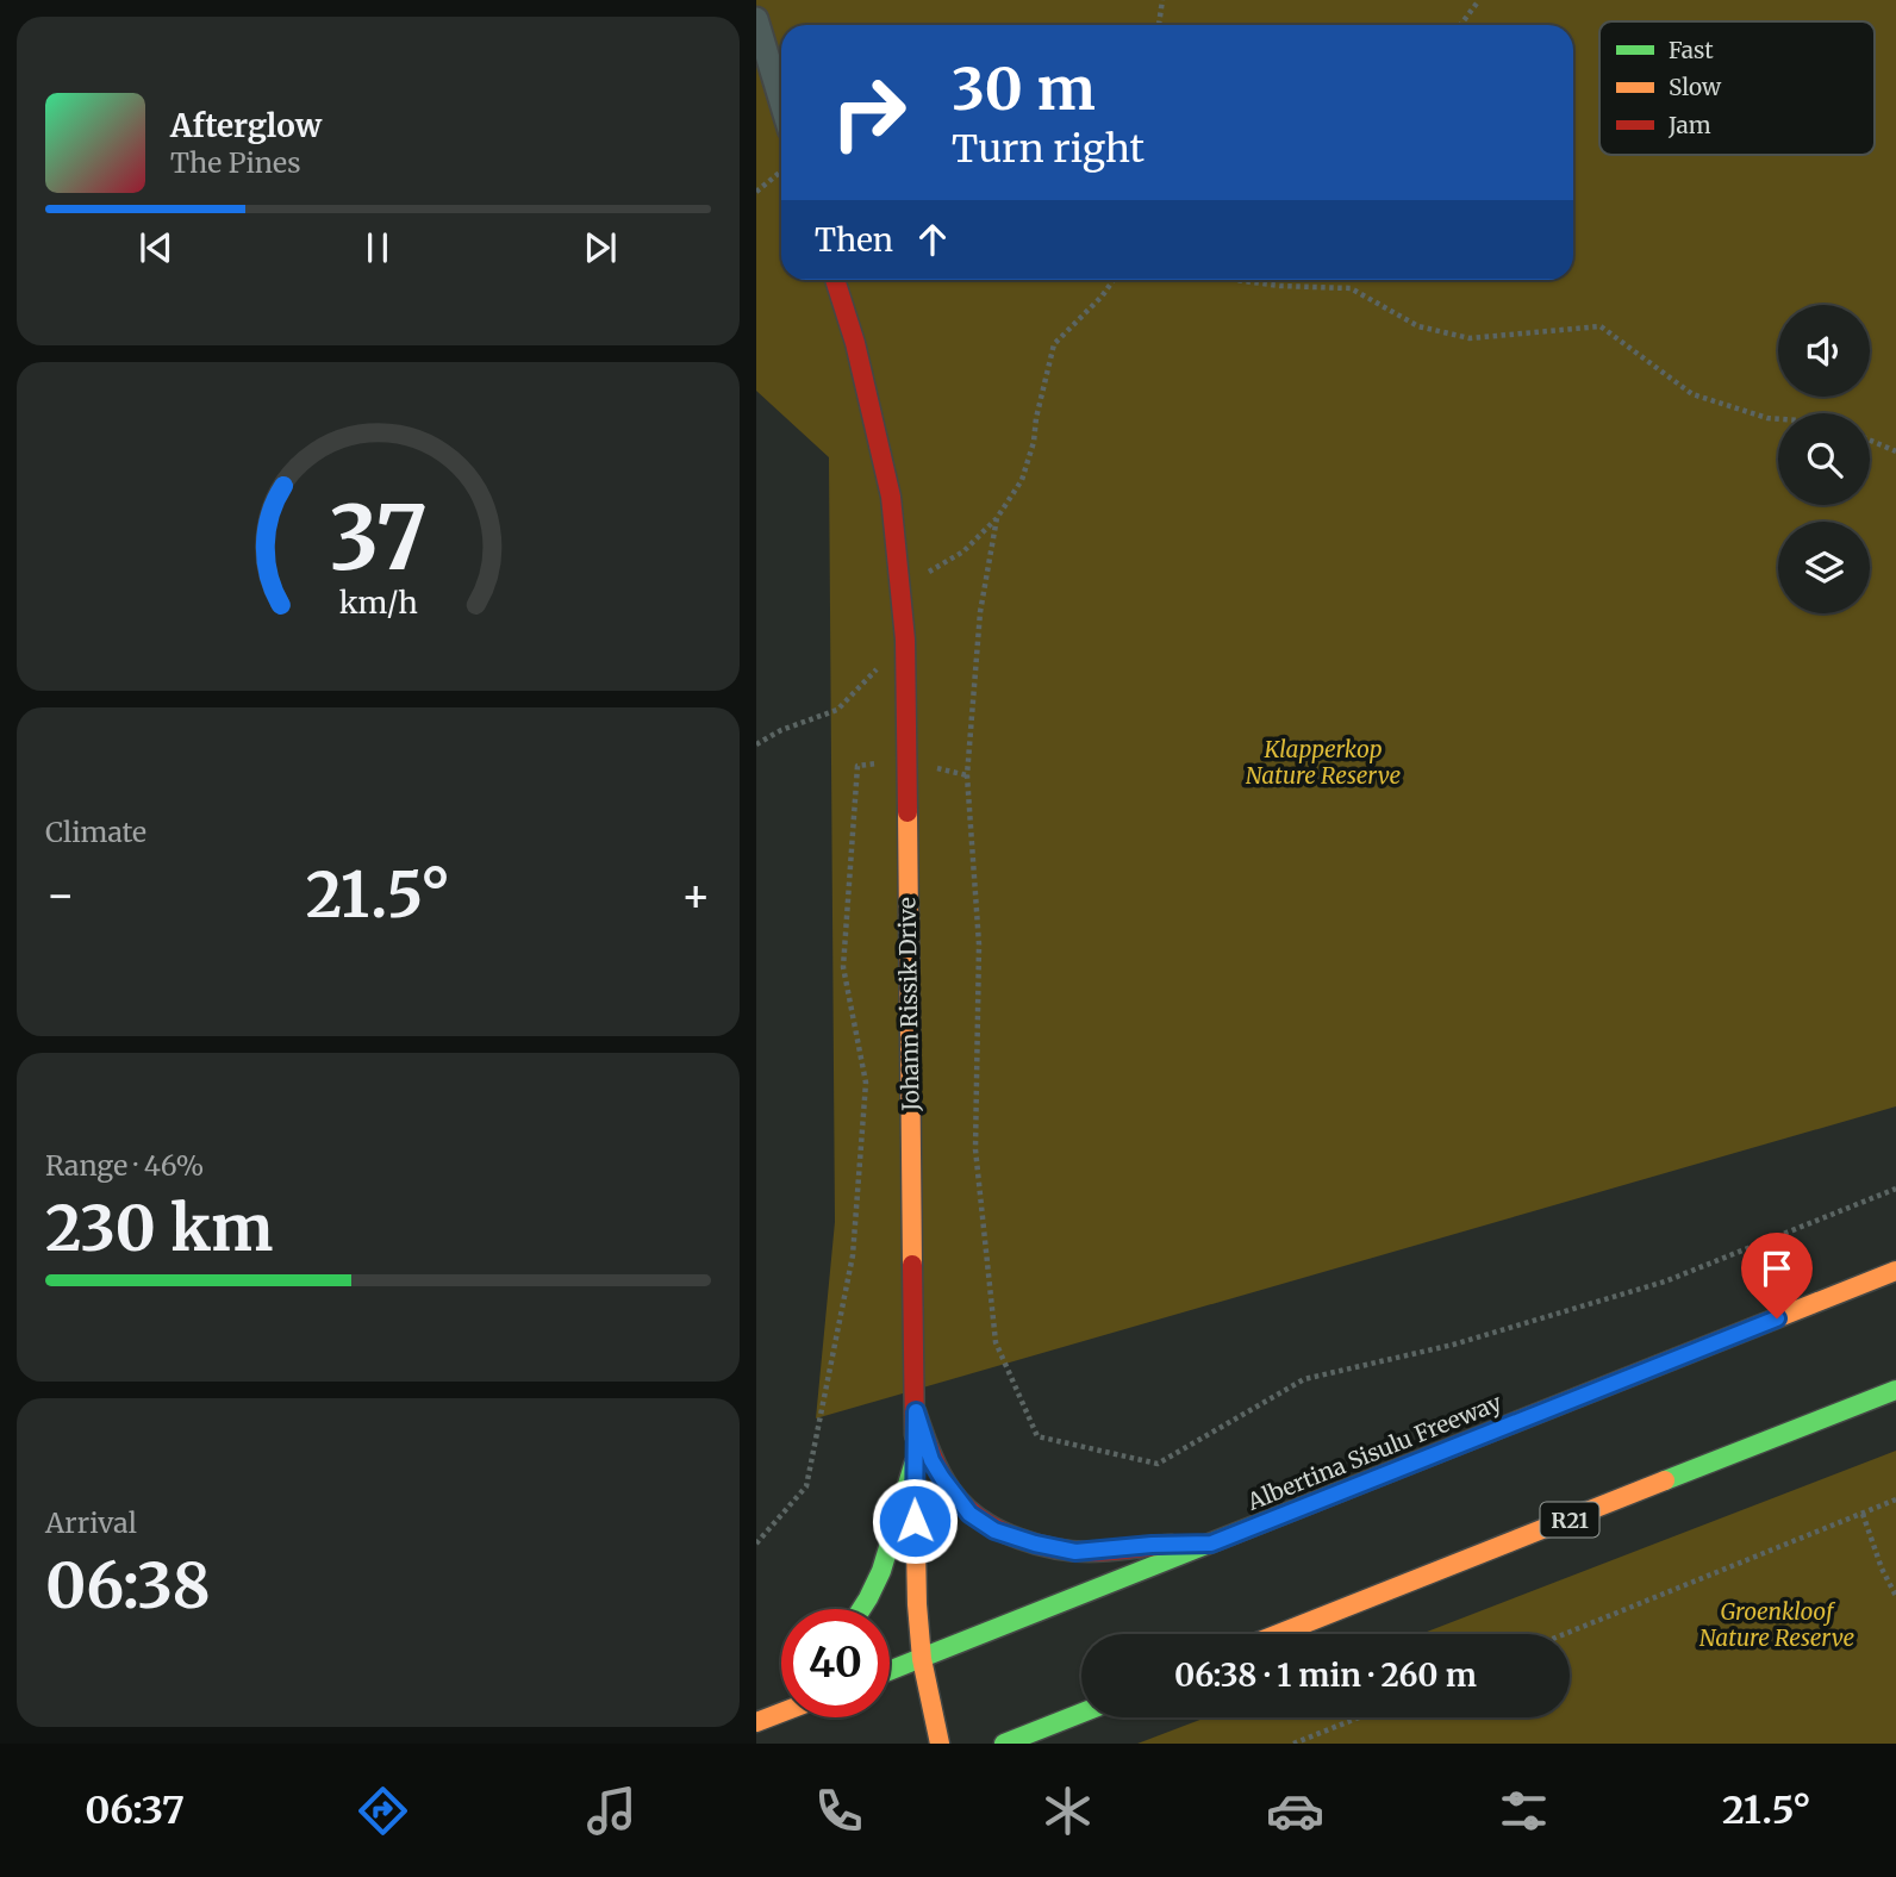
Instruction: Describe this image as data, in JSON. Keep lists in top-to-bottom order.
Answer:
{
  "streets": {
    "main road": ["Johann Rissik Drive", "Albertina Sisulu Freeway", "R21"]
  },
  "crossings": [
    ["Johann Rissik Drive", "Albertina Sisulu Freeway"]
  ],
  "parks": ["Klapperkop Nature Reserve", "Groenkloof Nature Reserve"],
  "legend": ["Fast", "Slow", "Jam"],
  "page": {
    "turn": ["30 m", "Turn right"],
    "song": ["Afterglow", "The Pines"],
    "then": "Then",
    "tile": [
      "Climate",
      ["Range · 46%", "230 km"],
      ["Arrival", "06:38"]
    ],
    "heat": ["−", "21.5°", "+"],
    "limit": "40",
    "trip": "06:38 · 1 min · 260 m",
    "tabs": ["06:37", "21.5°"],
    "gauge": ["37", "km/h"]
  }
}
